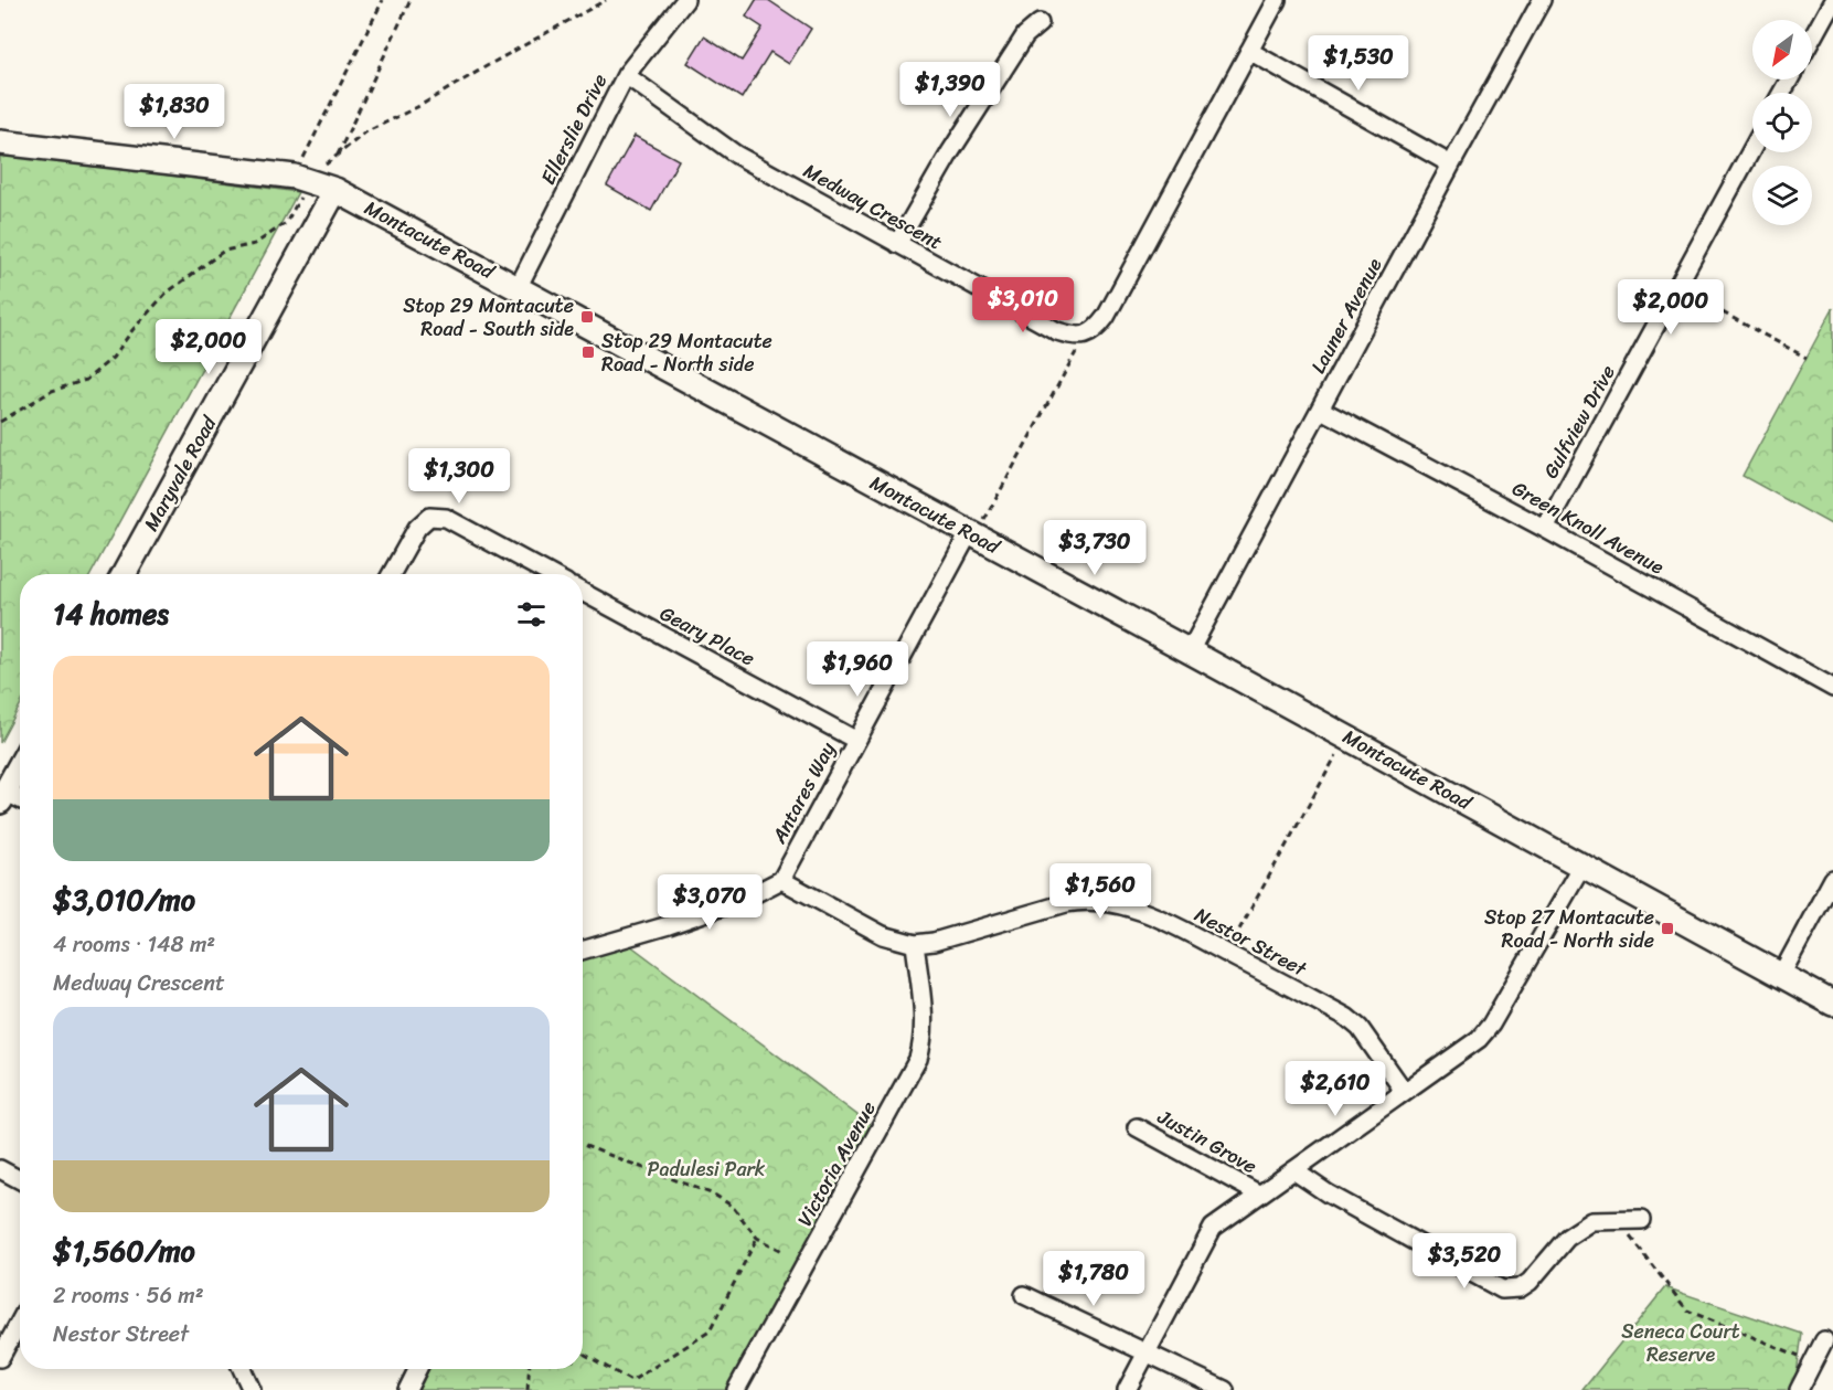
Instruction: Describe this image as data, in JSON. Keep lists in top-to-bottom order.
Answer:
{
  "streets": {
    "main road": ["Montacute Road", "Maryvale Road"],
    "street": [
      "Ellerslie Drive",
      "Medway Crescent",
      "Launer Avenue",
      "Gulfview Drive",
      "Green Knoll Avenue",
      "Geary Place",
      "Antares Way",
      "Nestor Street",
      "Justin Grove",
      "Victoria Avenue"
    ]
  },
  "crossings": [
    ["Ellerslie Drive", "Medway Crescent"],
    ["Ellerslie Drive", "Montacute Road"],
    ["Montacute Road", "Launer Avenue"],
    ["Montacute Road", "Maryvale Road"],
    ["Montacute Road", "Antares Way"],
    ["Launer Avenue", "Green Knoll Avenue"],
    ["Gulfview Drive", "Green Knoll Avenue"],
    ["Geary Place", "Antares Way"],
    ["Antares Way", "Nestor Street"],
    ["Nestor Street", "Victoria Avenue"]
  ],
  "parks": ["Padulesi Park", "Seneca Court Reserve"],
  "places": {
    "transit": ["Stop 29 Montacute Road - South side", "Stop 29 Montacute Road - North side", "Stop 27 Montacute Road - North side"]
  },
  "north": "bottom left",
  "page": {
    "price": [
      "$1,530",
      "$1,390",
      "$1,830",
      "$3,010",
      "$2,000",
      "$2,000",
      "$1,300",
      "$3,730",
      "$1,960",
      "$1,560",
      "$3,070",
      "$2,610",
      "$3,520",
      "$1,780"
    ],
    "heading": "14 homes",
    "list": [
      {
        "name": "$3,010/mo",
        "note": "4 rooms · 148 m² · Medway Crescent"
      },
      {
        "name": "$1,560/mo",
        "note": "2 rooms · 56 m² · Nestor Street"
      }
    ]
  }
}
